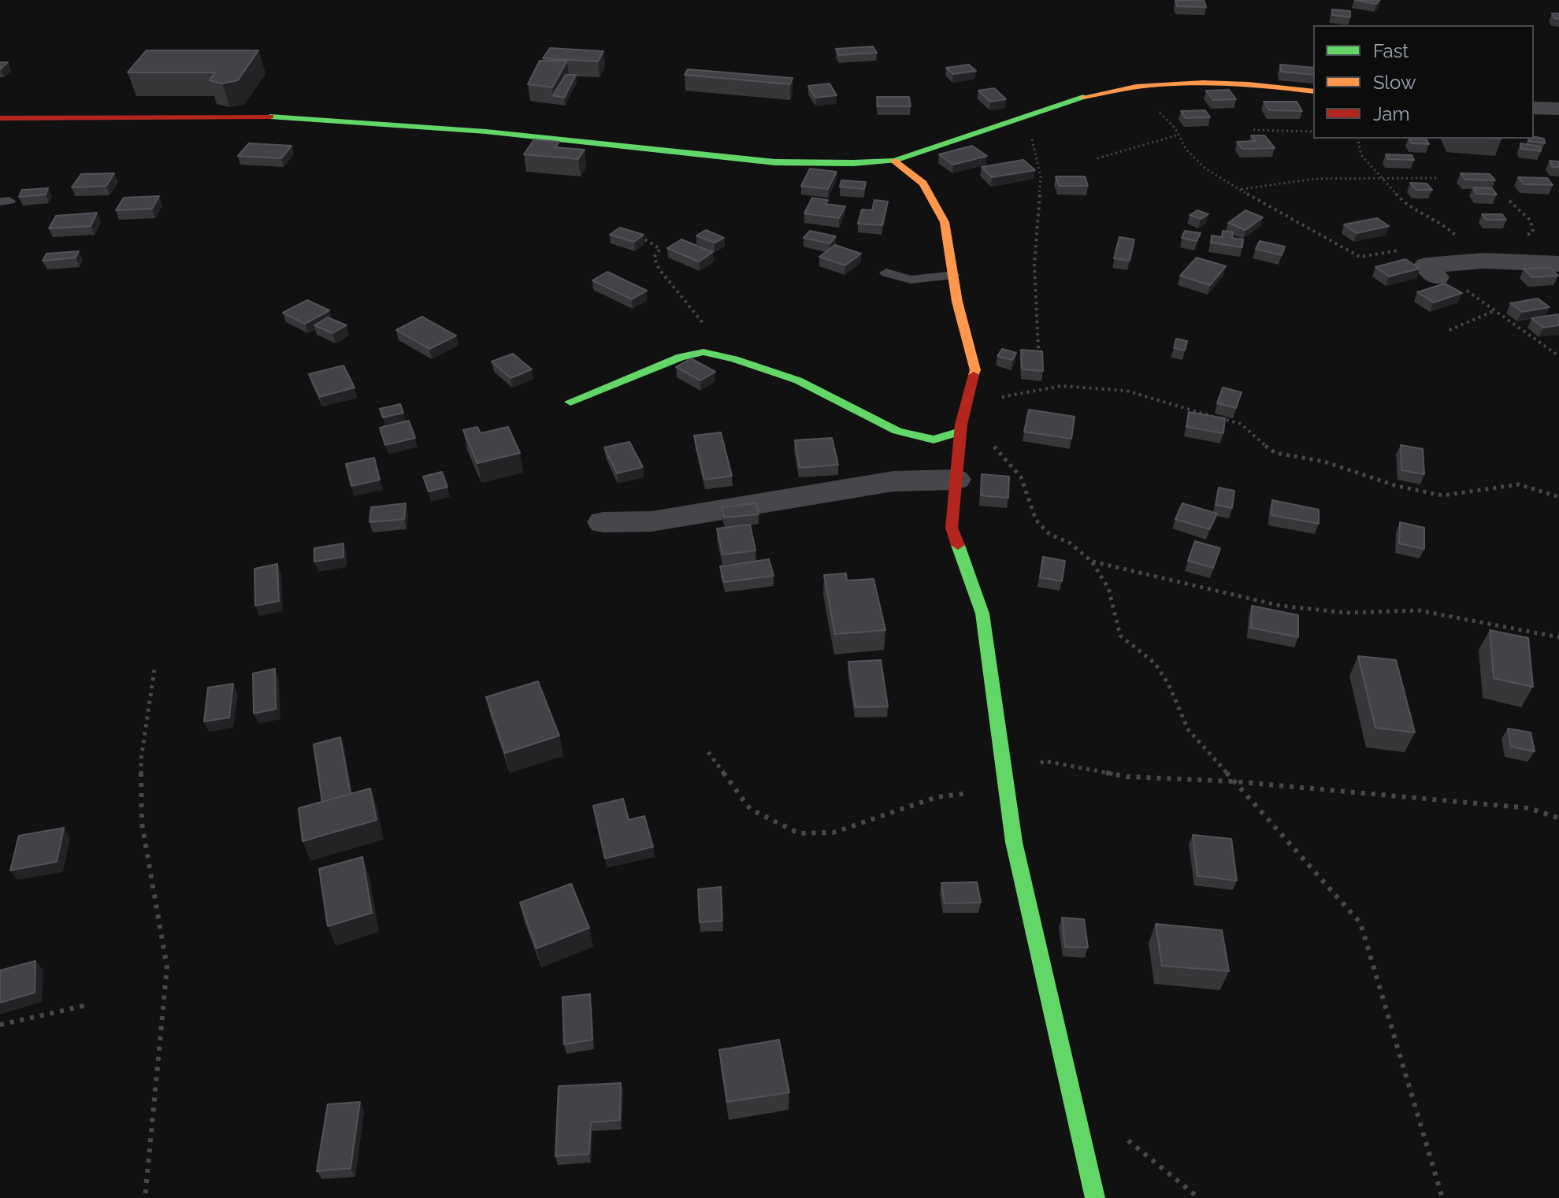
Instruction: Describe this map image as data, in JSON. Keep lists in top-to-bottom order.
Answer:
{
  "legend": ["Fast", "Slow", "Jam"]
}
